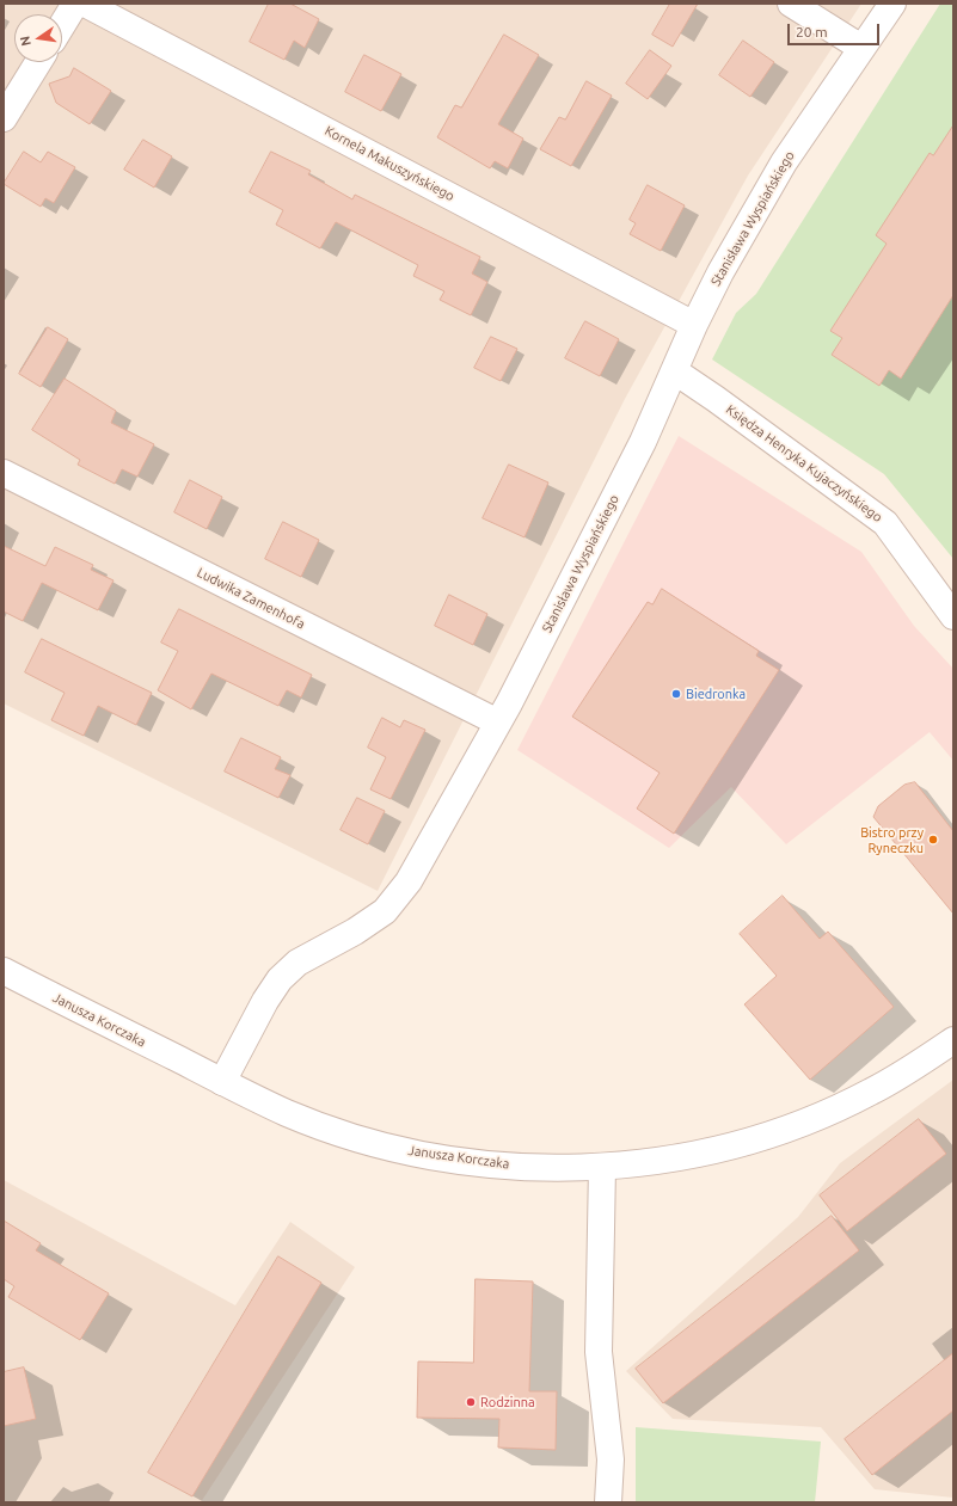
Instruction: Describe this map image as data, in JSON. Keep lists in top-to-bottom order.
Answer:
{
  "streets": {
    "street": [
      "Kornela Makuszyńskiego",
      "Stanisława Wyspiańskiego",
      "Księdza Henryka Kujaczyńskiego",
      "Ludwika Zamenhofa",
      "Janusza Korczaka"
    ]
  },
  "crossings": [
    ["Kornela Makuszyńskiego", "Stanisława Wyspiańskiego"],
    ["Stanisława Wyspiańskiego", "Księdza Henryka Kujaczyńskiego"],
    ["Stanisława Wyspiańskiego", "Ludwika Zamenhofa"],
    ["Stanisława Wyspiańskiego", "Janusza Korczaka"]
  ],
  "places": ["Biedronka", "Bistro przy Ryneczku", "Rodzinna"],
  "scale_bar": "20 m",
  "north": "left"
}
